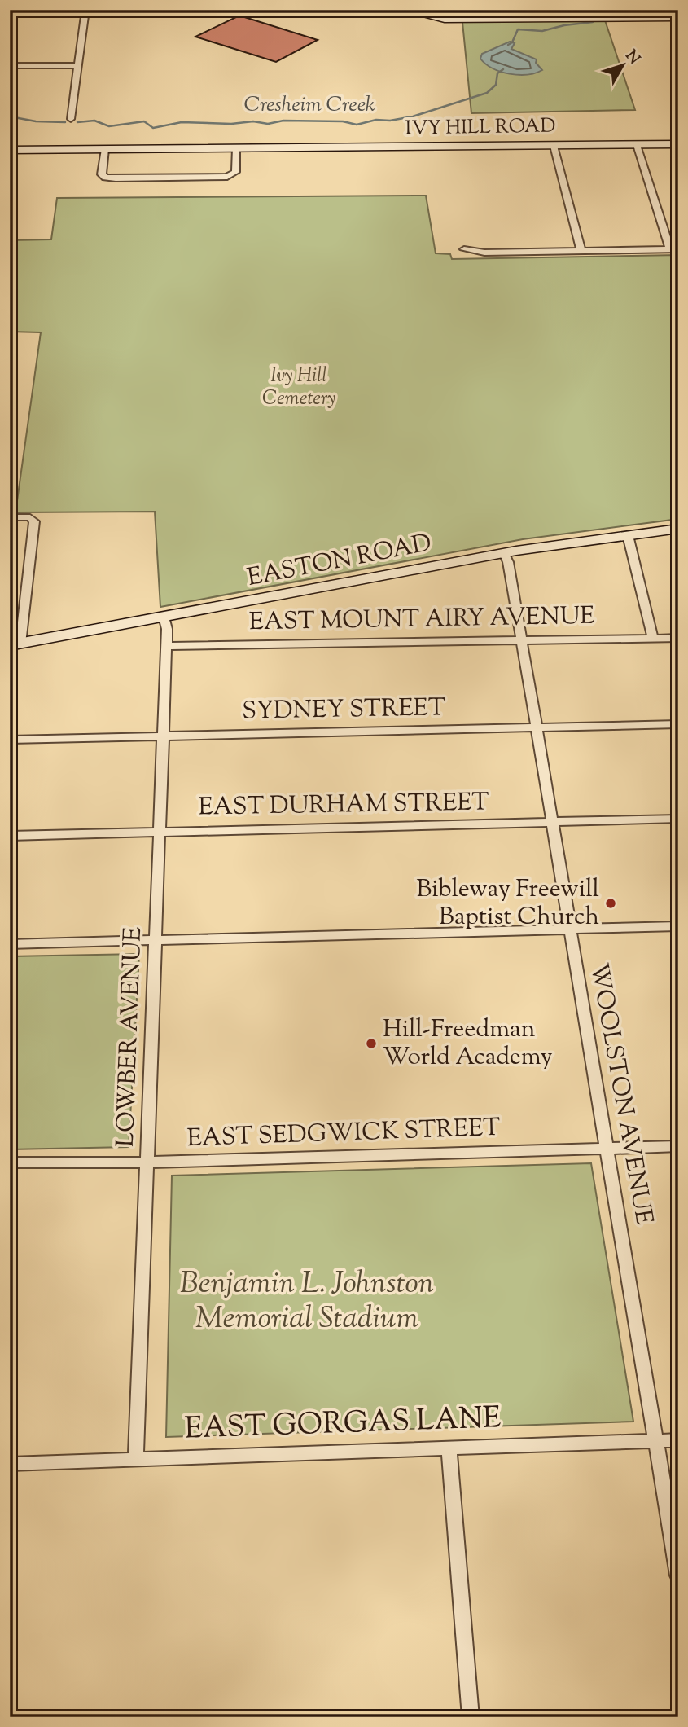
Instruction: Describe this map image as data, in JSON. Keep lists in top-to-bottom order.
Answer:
{
  "streets": {
    "main road": ["IVY HILL ROAD", "EASTON ROAD"],
    "street": [
      "EAST MOUNT AIRY AVENUE",
      "SYDNEY STREET",
      "EAST DURHAM STREET",
      "LOWBER AVENUE",
      "WOOLSTON AVENUE",
      "EAST SEDGWICK STREET",
      "EAST GORGAS LANE"
    ]
  },
  "crossings": [
    ["EASTON ROAD", "LOWBER AVENUE"],
    ["EASTON ROAD", "WOOLSTON AVENUE"],
    ["EAST MOUNT AIRY AVENUE", "LOWBER AVENUE"],
    ["EAST MOUNT AIRY AVENUE", "WOOLSTON AVENUE"],
    ["SYDNEY STREET", "LOWBER AVENUE"],
    ["SYDNEY STREET", "WOOLSTON AVENUE"],
    ["EAST DURHAM STREET", "LOWBER AVENUE"],
    ["EAST DURHAM STREET", "WOOLSTON AVENUE"],
    ["LOWBER AVENUE", "EAST SEDGWICK STREET"],
    ["LOWBER AVENUE", "EAST GORGAS LANE"],
    ["WOOLSTON AVENUE", "EAST SEDGWICK STREET"],
    ["WOOLSTON AVENUE", "EAST GORGAS LANE"]
  ],
  "water": ["Cresheim Creek"],
  "parks": ["Ivy Hill Cemetery", "Benjamin L. Johnston Memorial Stadium"],
  "places": ["Bibleway Freewill Baptist Church", "Hill-Freedman World Academy"],
  "north": "top right"
}
